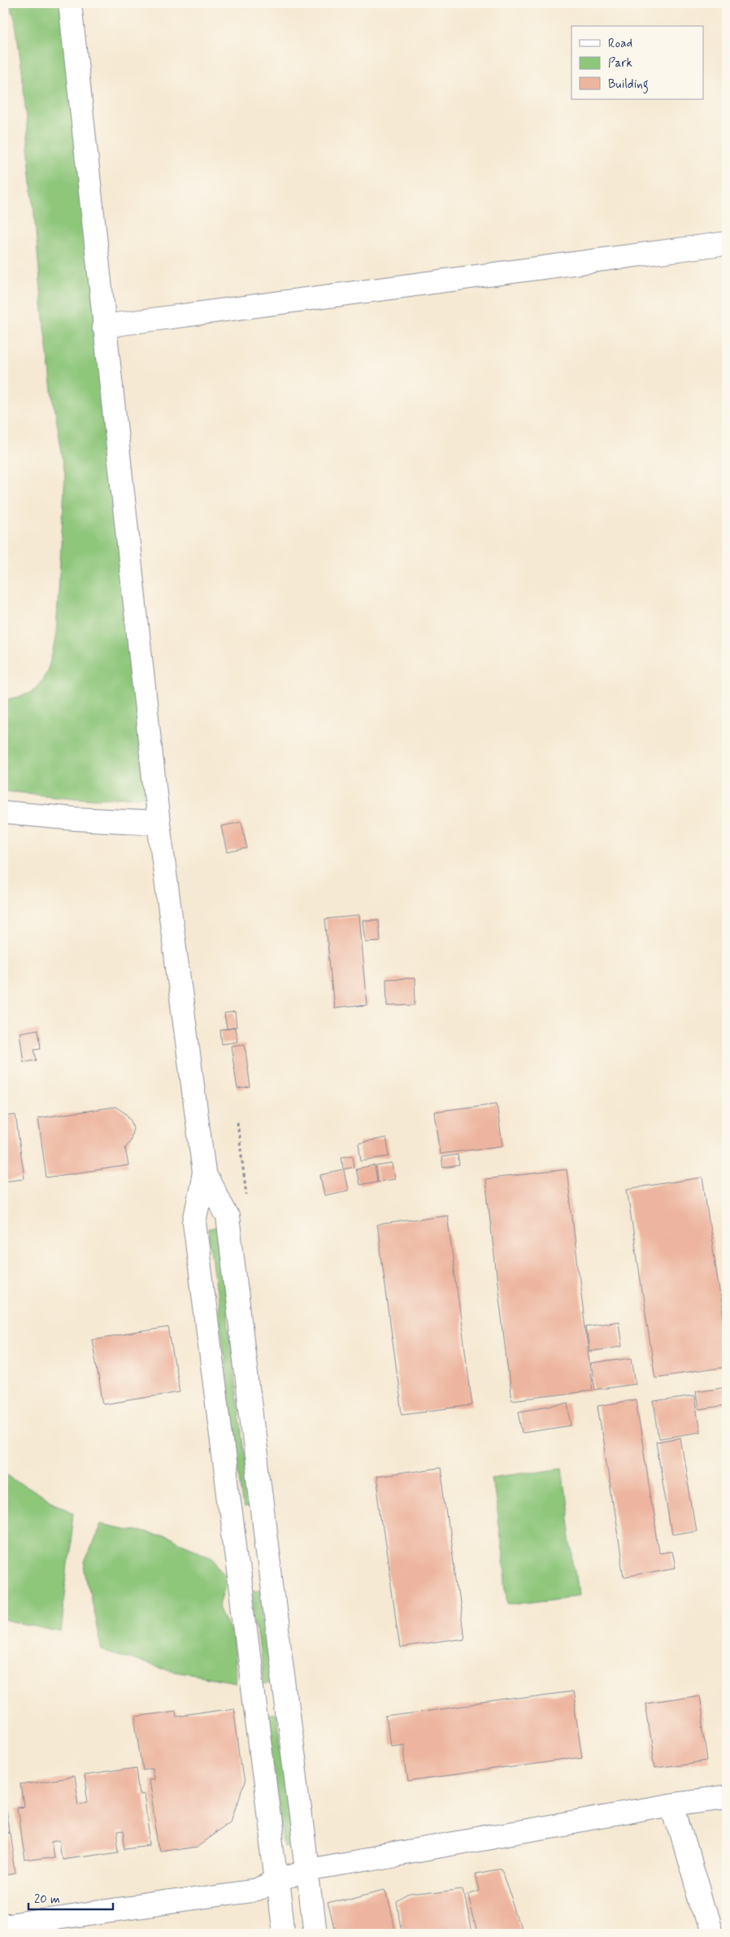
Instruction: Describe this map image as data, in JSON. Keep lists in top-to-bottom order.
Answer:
{
  "legend": ["Road", "Park", "Building"],
  "scale_bar": "20 m"
}
